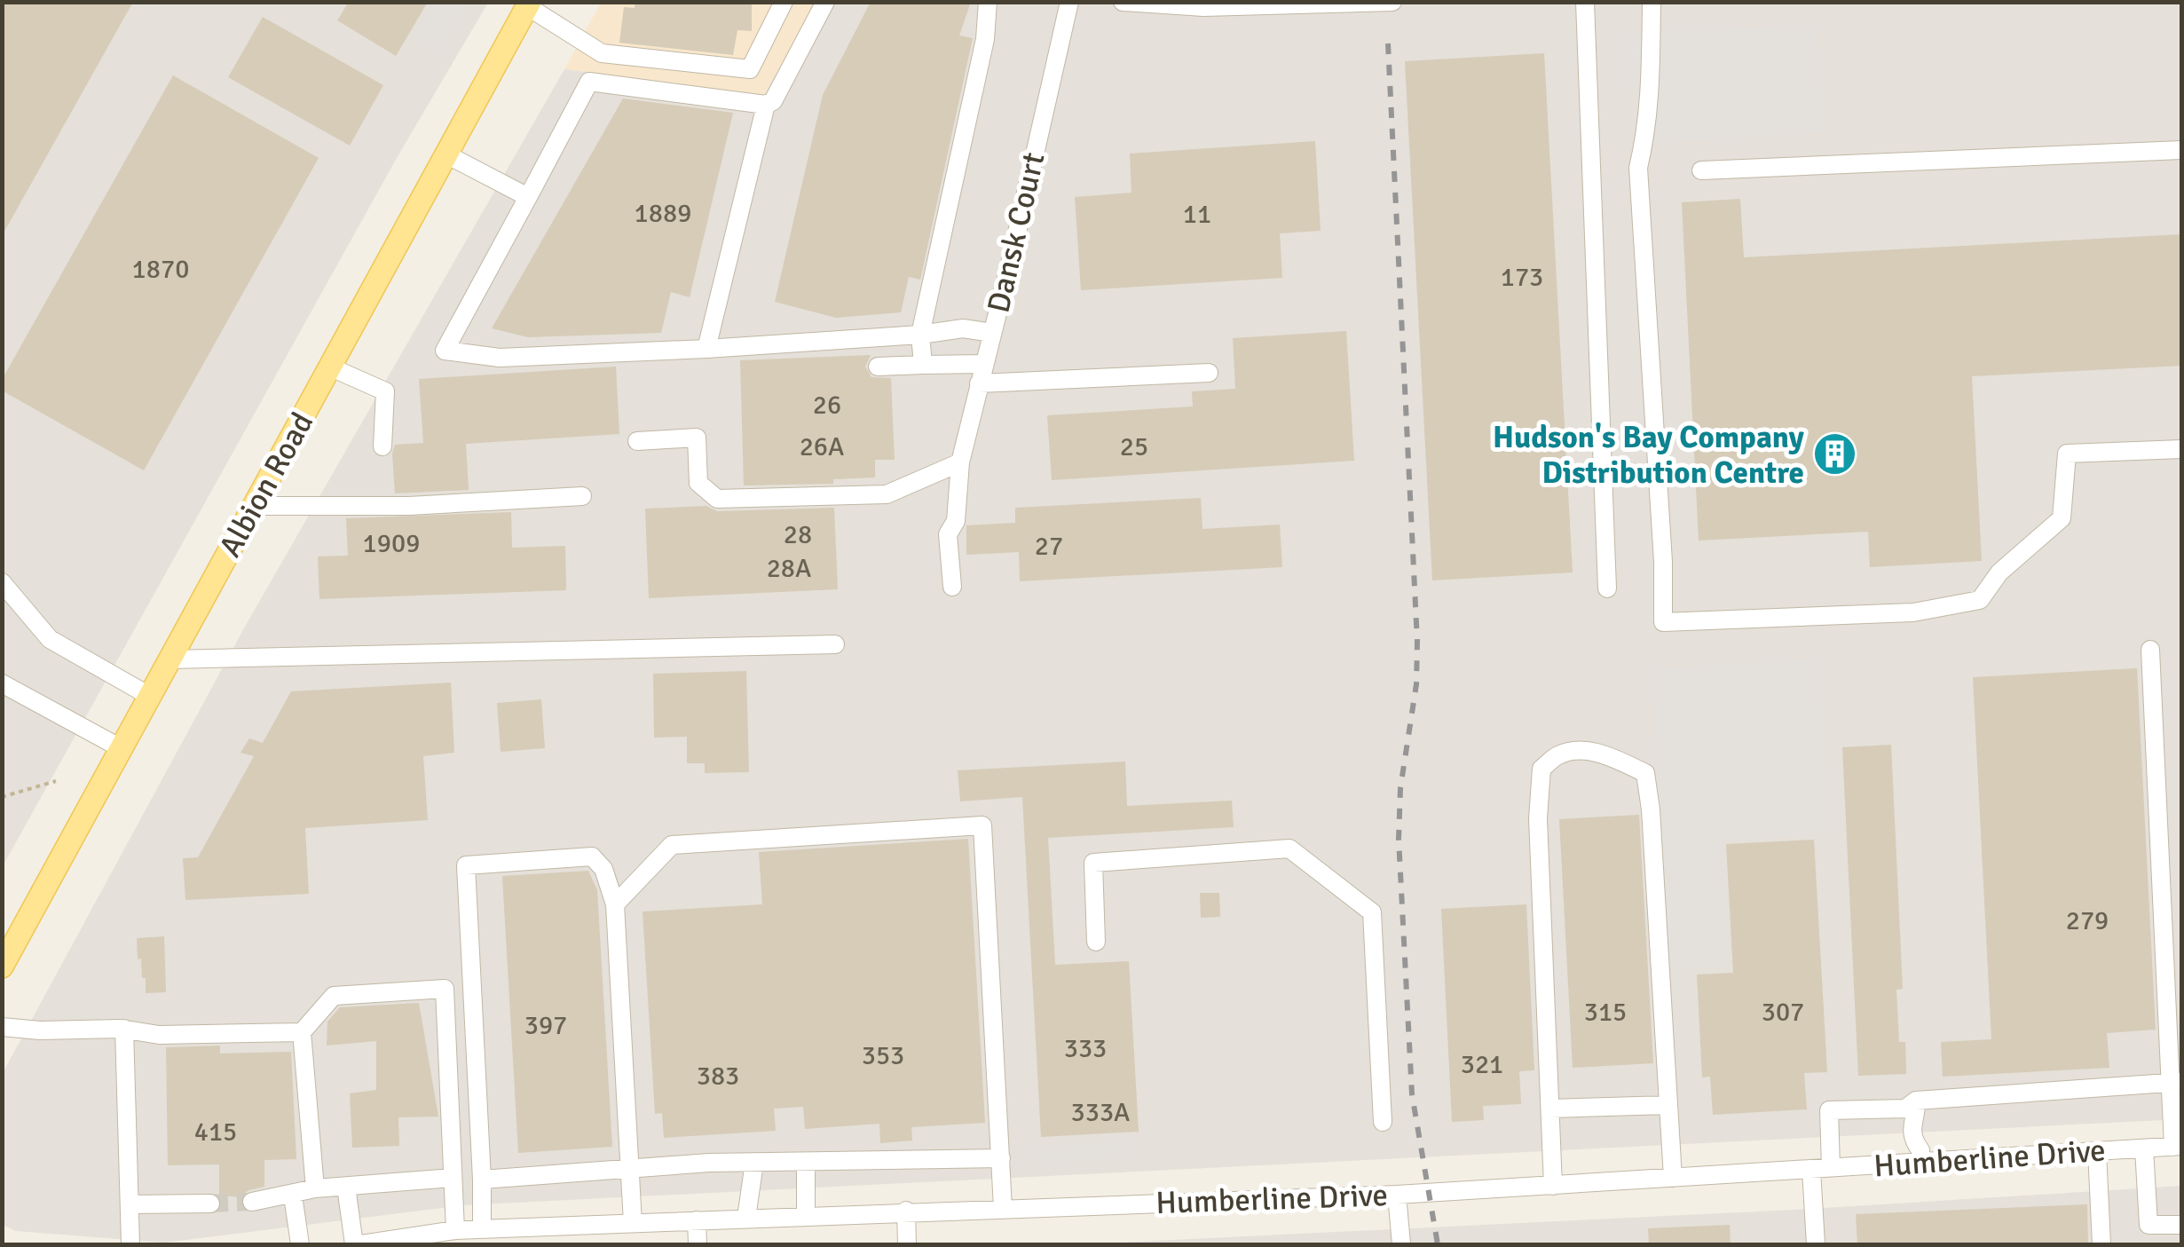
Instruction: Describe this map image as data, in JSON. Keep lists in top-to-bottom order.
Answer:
{
  "streets": {
    "main road": ["Albion Road"],
    "street": ["Dansk Court", "Humberline Drive"]
  },
  "places": {
    "building": ["Hudson's Bay Company Distribution Centre"]
  },
  "house_numbers": [
    "1889",
    "11",
    "1870",
    "173",
    "26",
    "26A",
    "25",
    "28",
    "1909",
    "27",
    "28A",
    "279",
    "315",
    "307",
    "397",
    "333",
    "353",
    "321",
    "383",
    "333A",
    "415"
  ]
}
